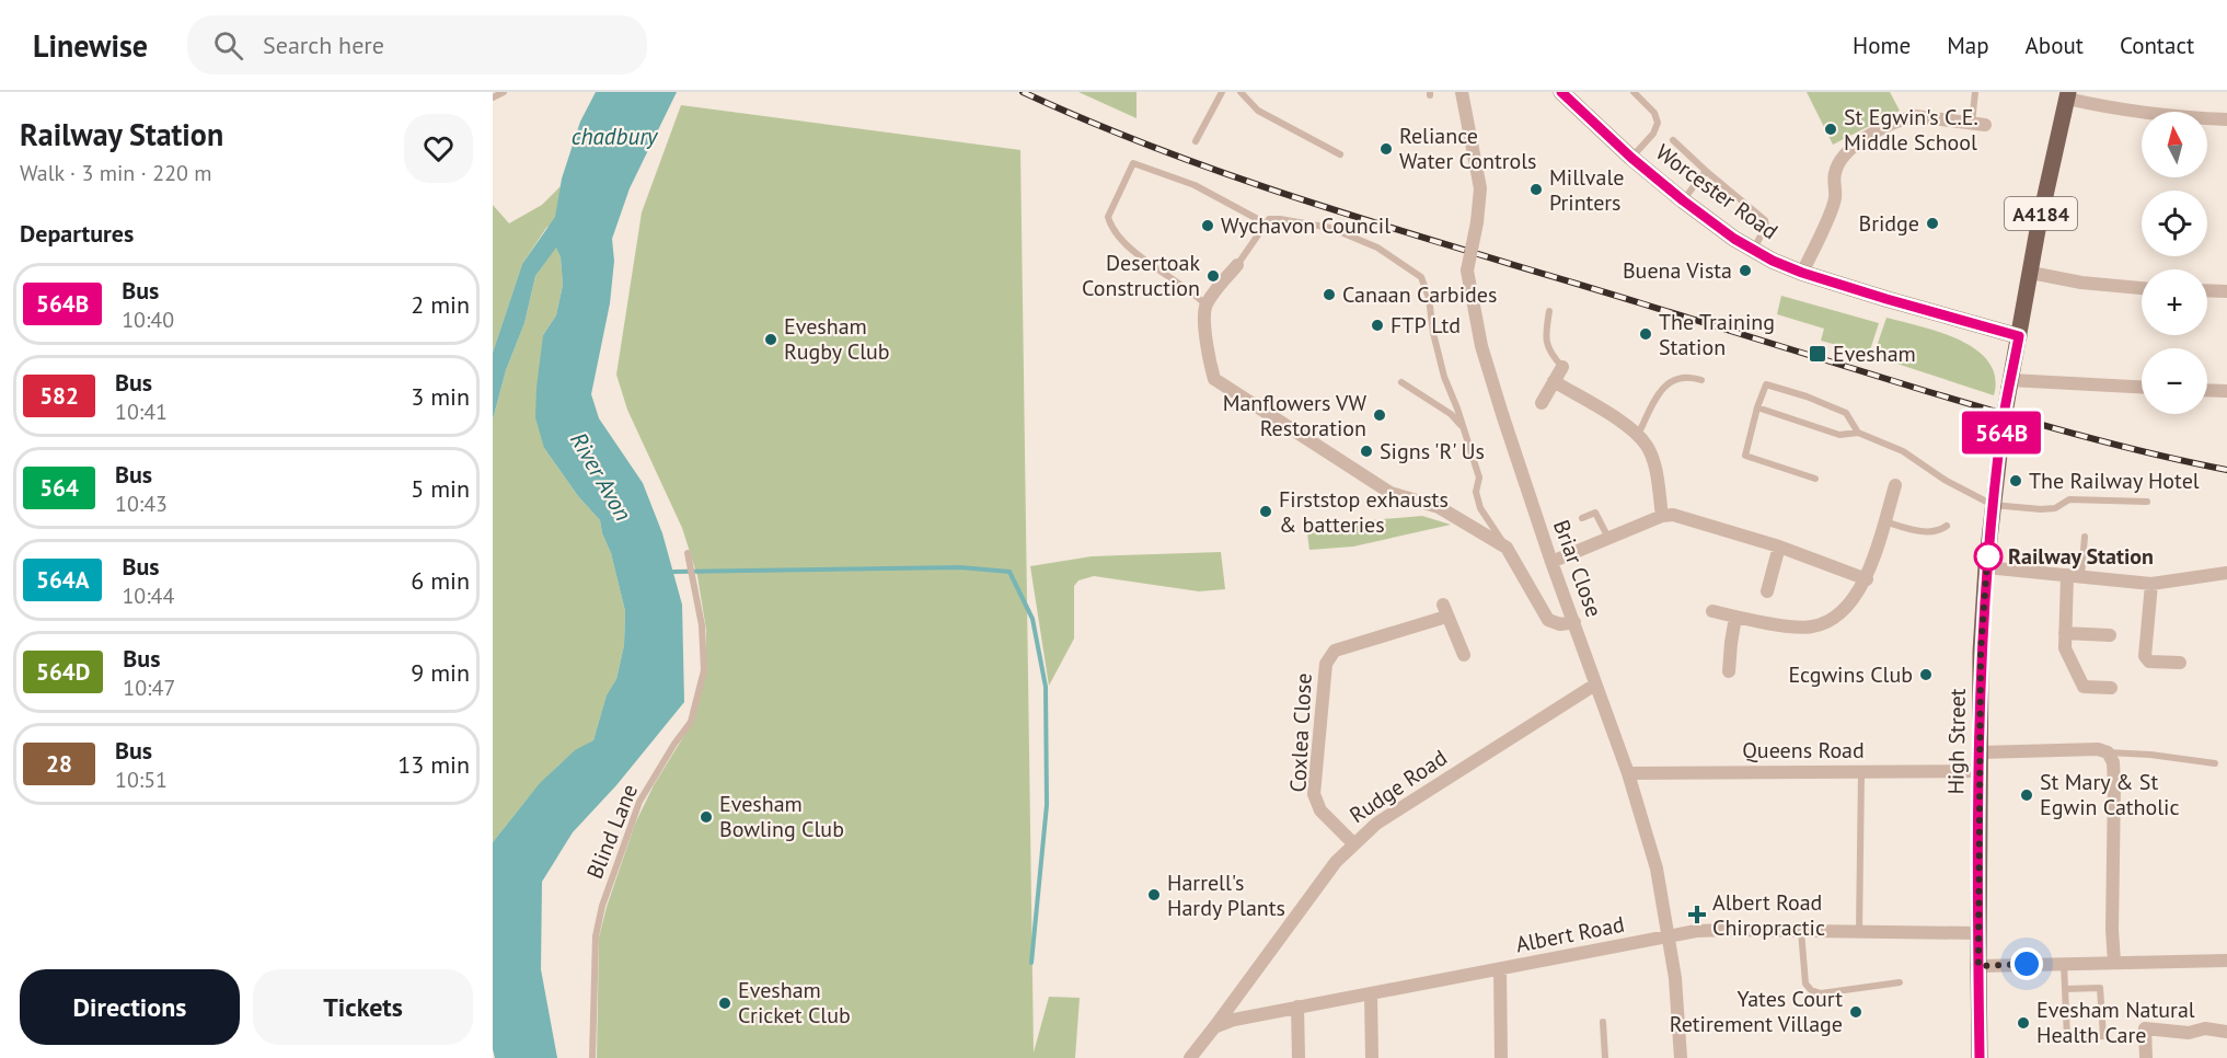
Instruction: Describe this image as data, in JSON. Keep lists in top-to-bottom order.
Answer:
{
  "streets": {
    "main road": ["Worcester Road", "A4184", "High Street"],
    "street": [
      "Briar Close",
      "Coxlea Close",
      "Queens Road",
      "Rudge Road",
      "Albert Road"
    ],
    "lane": ["Blind Lane"]
  },
  "crossings": [
    ["Worcester Road", "A4184"],
    ["A4184", "High Street"],
    ["Briar Close", "Queens Road"],
    ["Briar Close", "Rudge Road"],
    ["Briar Close", "Albert Road"],
    ["Coxlea Close", "Rudge Road"],
    ["High Street", "Queens Road"],
    ["High Street", "Albert Road"],
    ["Rudge Road", "Albert Road"]
  ],
  "water": ["chadbury", "River Avon"],
  "places": {
    "other": [
      "St Egwin's C.E. Middle School",
      "Reliance Water Controls",
      "Millvale Printers",
      "Bridge",
      "Wychavon Council",
      "Buena Vista",
      "Desertoak Construction",
      "Canaan Carbides",
      "FTP Ltd",
      "The Training Station",
      "Evesham Rugby Club",
      "Manflowers VW Restoration",
      "Signs 'R' Us",
      "The Railway Hotel",
      "Firststop exhausts & batteries",
      "Railway Station",
      "Ecgwins Club",
      "St Mary & St Egwin Catholic",
      "Evesham Bowling Club",
      "Harrell's Hardy Plants",
      "Evesham Cricket Club",
      "Yates Court Retirement Village",
      "Evesham Natural Health Care"
    ],
    "transit": ["Evesham"],
    "health": ["Albert Road Chiropractic"]
  },
  "lines": ["bus line 564B"],
  "north": "top",
  "page": {
    "header": "Linewise",
    "search": "Search here",
    "nav": [
      "Home",
      "Map",
      "About",
      "Contact"
    ],
    "heading": [
      ["Railway Station", "Walk · 3 min · 220 m"],
      "Departures"
    ],
    "on_map": "564B",
    "map_buttons": ["+", "−"],
    "list": [
      {
        "mark": "564B",
        "name": "Bus",
        "note": "10:40",
        "value": "2 min"
      },
      {
        "mark": "582",
        "name": "Bus",
        "note": "10:41",
        "value": "3 min"
      },
      {
        "mark": "564",
        "name": "Bus",
        "note": "10:43",
        "value": "5 min"
      },
      {
        "mark": "564A",
        "name": "Bus",
        "note": "10:44",
        "value": "6 min"
      },
      {
        "mark": "564D",
        "name": "Bus",
        "note": "10:47",
        "value": "9 min"
      },
      {
        "mark": "28",
        "name": "Bus",
        "note": "10:51",
        "value": "13 min"
      }
    ],
    "buttons": ["Directions", "Tickets"]
  }
}
